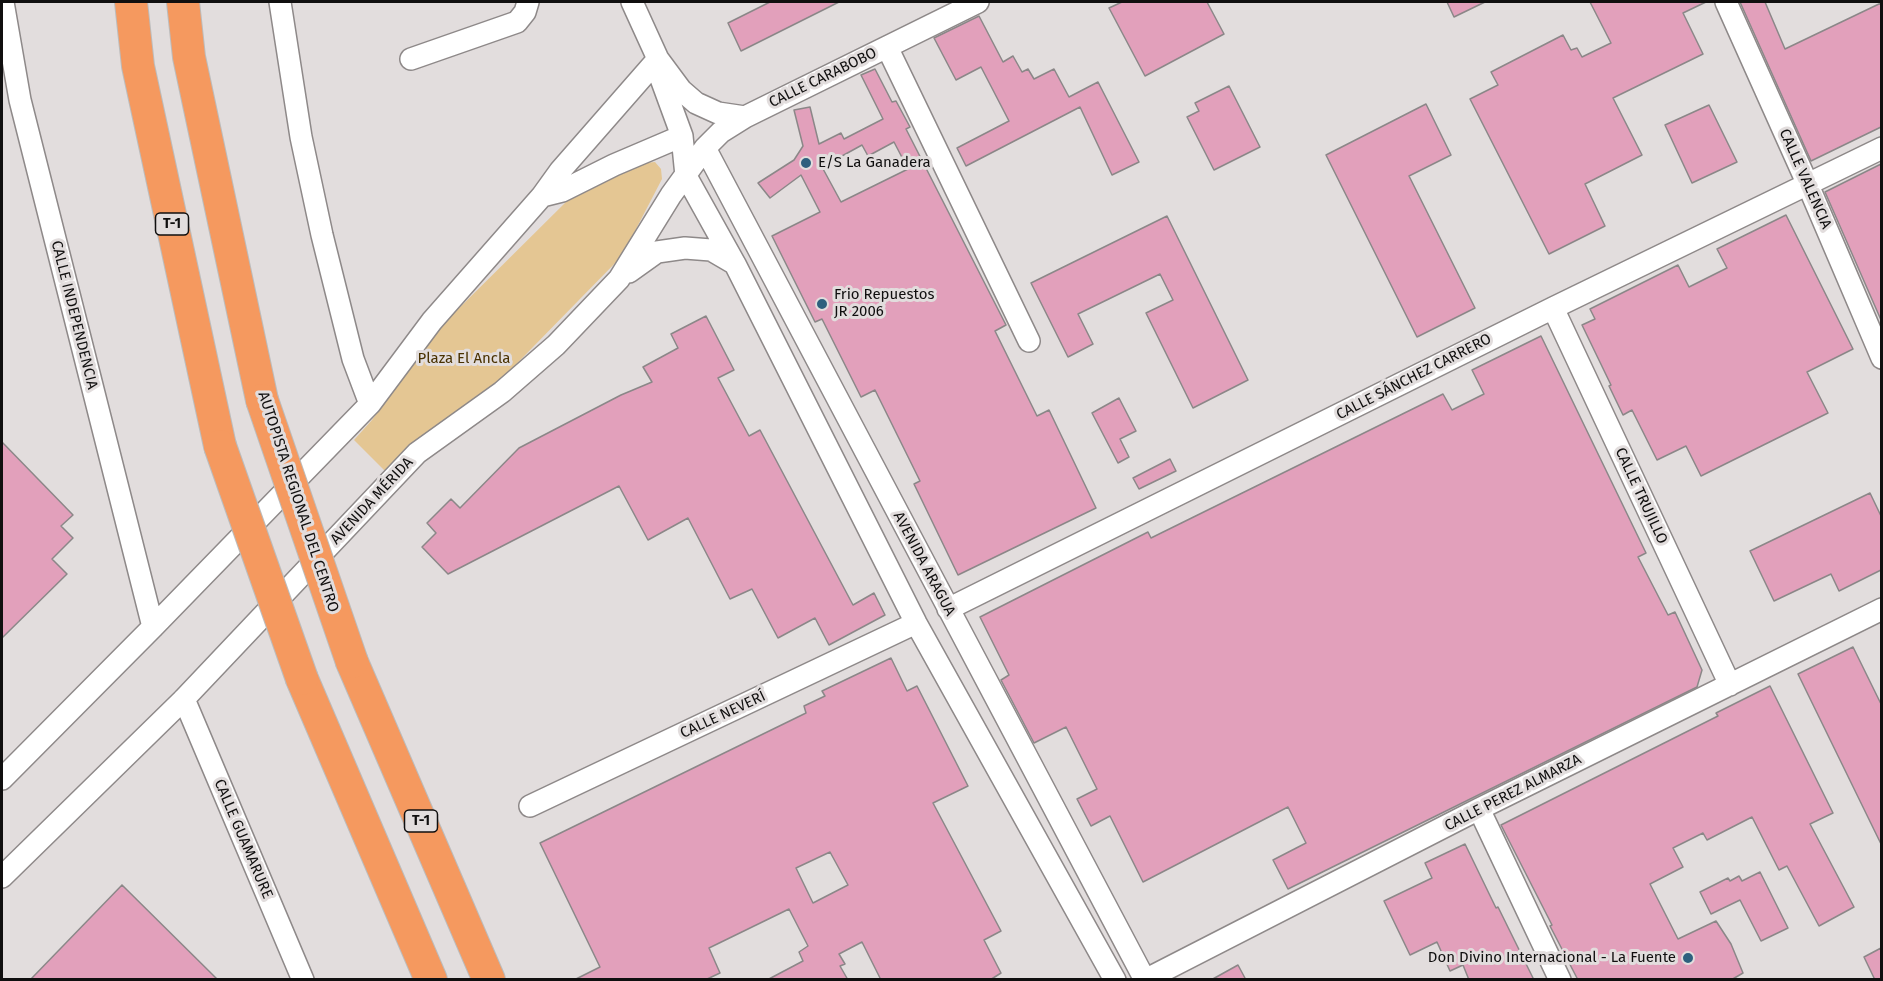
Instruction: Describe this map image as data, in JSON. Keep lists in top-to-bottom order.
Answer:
{
  "streets": {
    "highway": ["T-1", "AUTOPISTA REGIONAL DEL CENTRO"],
    "street": [
      "CALLE CARABOBO",
      "CALLE VALENCIA",
      "CALLE INDEPENDENCIA",
      "CALLE SÁNCHEZ CARRERO",
      "CALLE TRUJILLO",
      "AVENIDA MÉRIDA",
      "AVENIDA ARAGUA",
      "CALLE NEVERÍ",
      "CALLE PEREZ ALMARZA",
      "CALLE GUAMARURE"
    ]
  },
  "crossings": [
    ["CALLE CARABOBO", "AVENIDA MÉRIDA"],
    ["CALLE CARABOBO", "AVENIDA ARAGUA"],
    ["CALLE VALENCIA", "CALLE SÁNCHEZ CARRERO"],
    ["CALLE SÁNCHEZ CARRERO", "CALLE TRUJILLO"],
    ["CALLE SÁNCHEZ CARRERO", "AVENIDA ARAGUA"],
    ["CALLE TRUJILLO", "CALLE PEREZ ALMARZA"],
    ["AVENIDA MÉRIDA", "CALLE GUAMARURE"],
    ["AVENIDA ARAGUA", "CALLE PEREZ ALMARZA"]
  ],
  "parks": ["Plaza El Ancla"],
  "places": ["E/S La Ganadera", "Frio Repuestos JR 2006", "Don Divino Internacional - La Fuente"]
}
